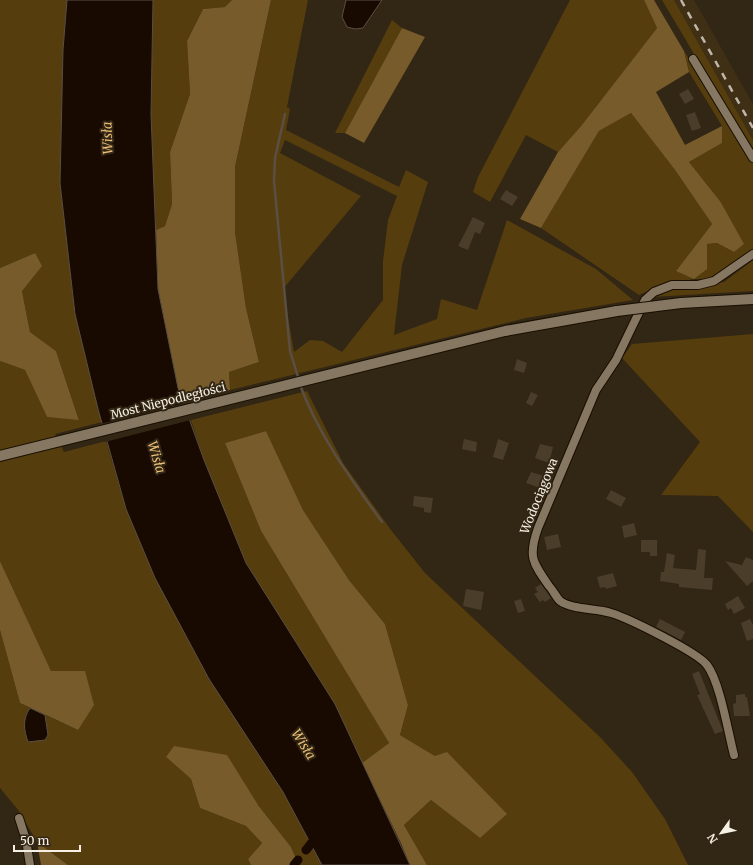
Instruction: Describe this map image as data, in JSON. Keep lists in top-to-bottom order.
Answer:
{
  "streets": {
    "main road": ["Most Niepodległości"],
    "street": ["Wodociągowa"]
  },
  "water": ["Wisła"],
  "scale_bar": "50 m",
  "north": "bottom left"
}
